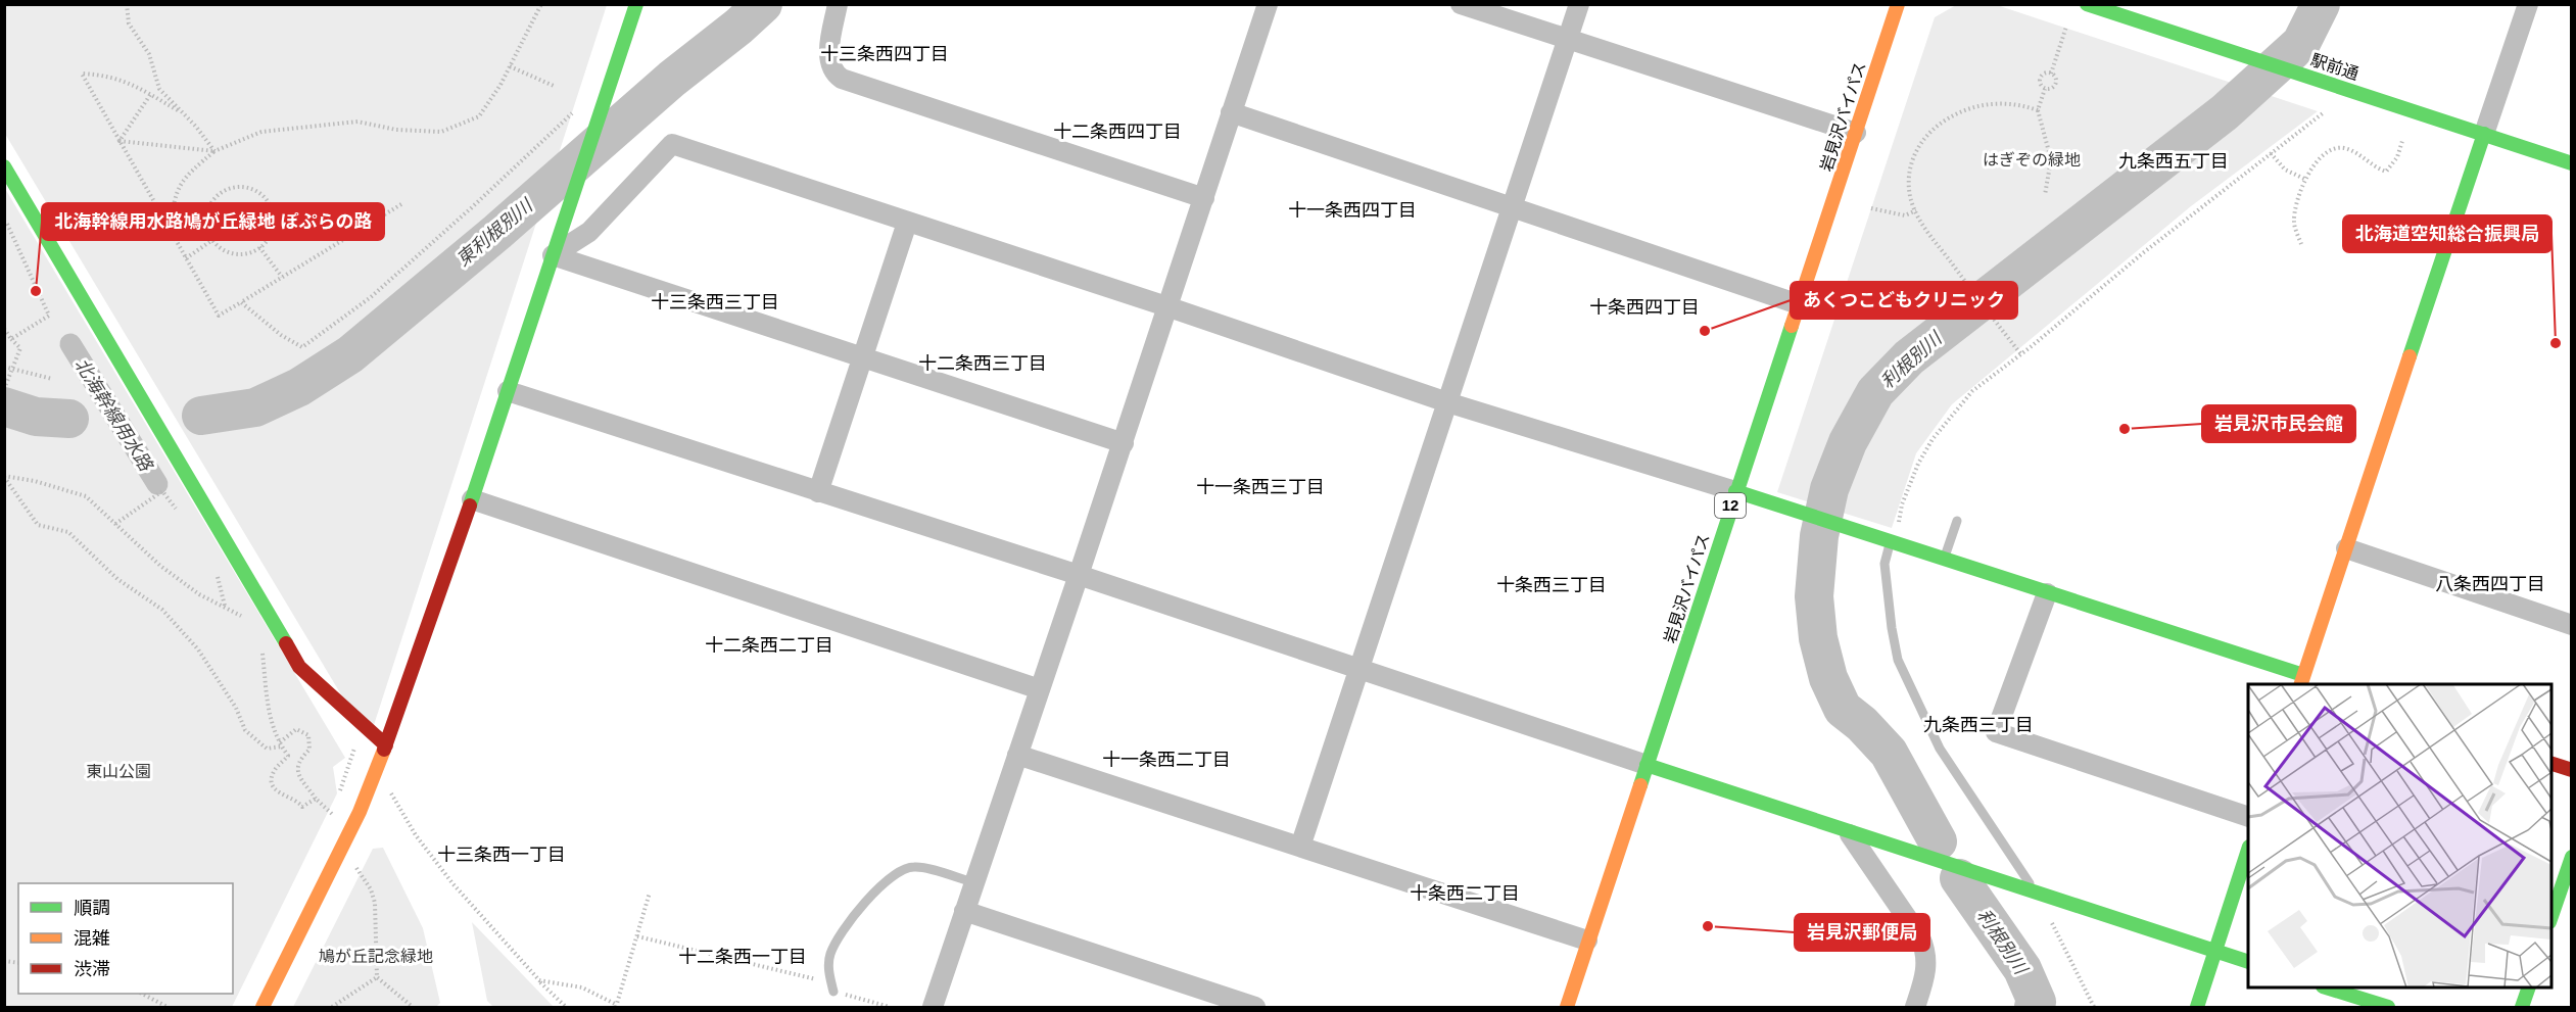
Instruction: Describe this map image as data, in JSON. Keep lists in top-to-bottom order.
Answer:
{
  "streets": {
    "main road": ["駅前通", "岩見沢バイパス", "12"]
  },
  "districts": [
    "十三条西四丁目",
    "十二条西四丁目",
    "九条西五丁目",
    "十一条西四丁目",
    "十三条西三丁目",
    "十条西四丁目",
    "十二条西三丁目",
    "十一条西三丁目",
    "八条西四丁目",
    "十条西三丁目",
    "十二条西二丁目",
    "九条西三丁目",
    "十一条西二丁目",
    "十三条西一丁目",
    "十条西二丁目",
    "十二条西一丁目"
  ],
  "water": ["東利根別川", "利根別川", "北海幹線用水路"],
  "parks": ["はぎぞの緑地", "東山公園", "鳩が丘記念緑地"],
  "places": [
    "北海幹線用水路鳩が丘緑地 ぽぷらの路",
    "あくつこどもクリニック",
    "北海道空知総合振興局",
    "岩見沢市民会館",
    "岩見沢郵便局"
  ],
  "legend": ["順調", "混雑", "渋滞"]
}
